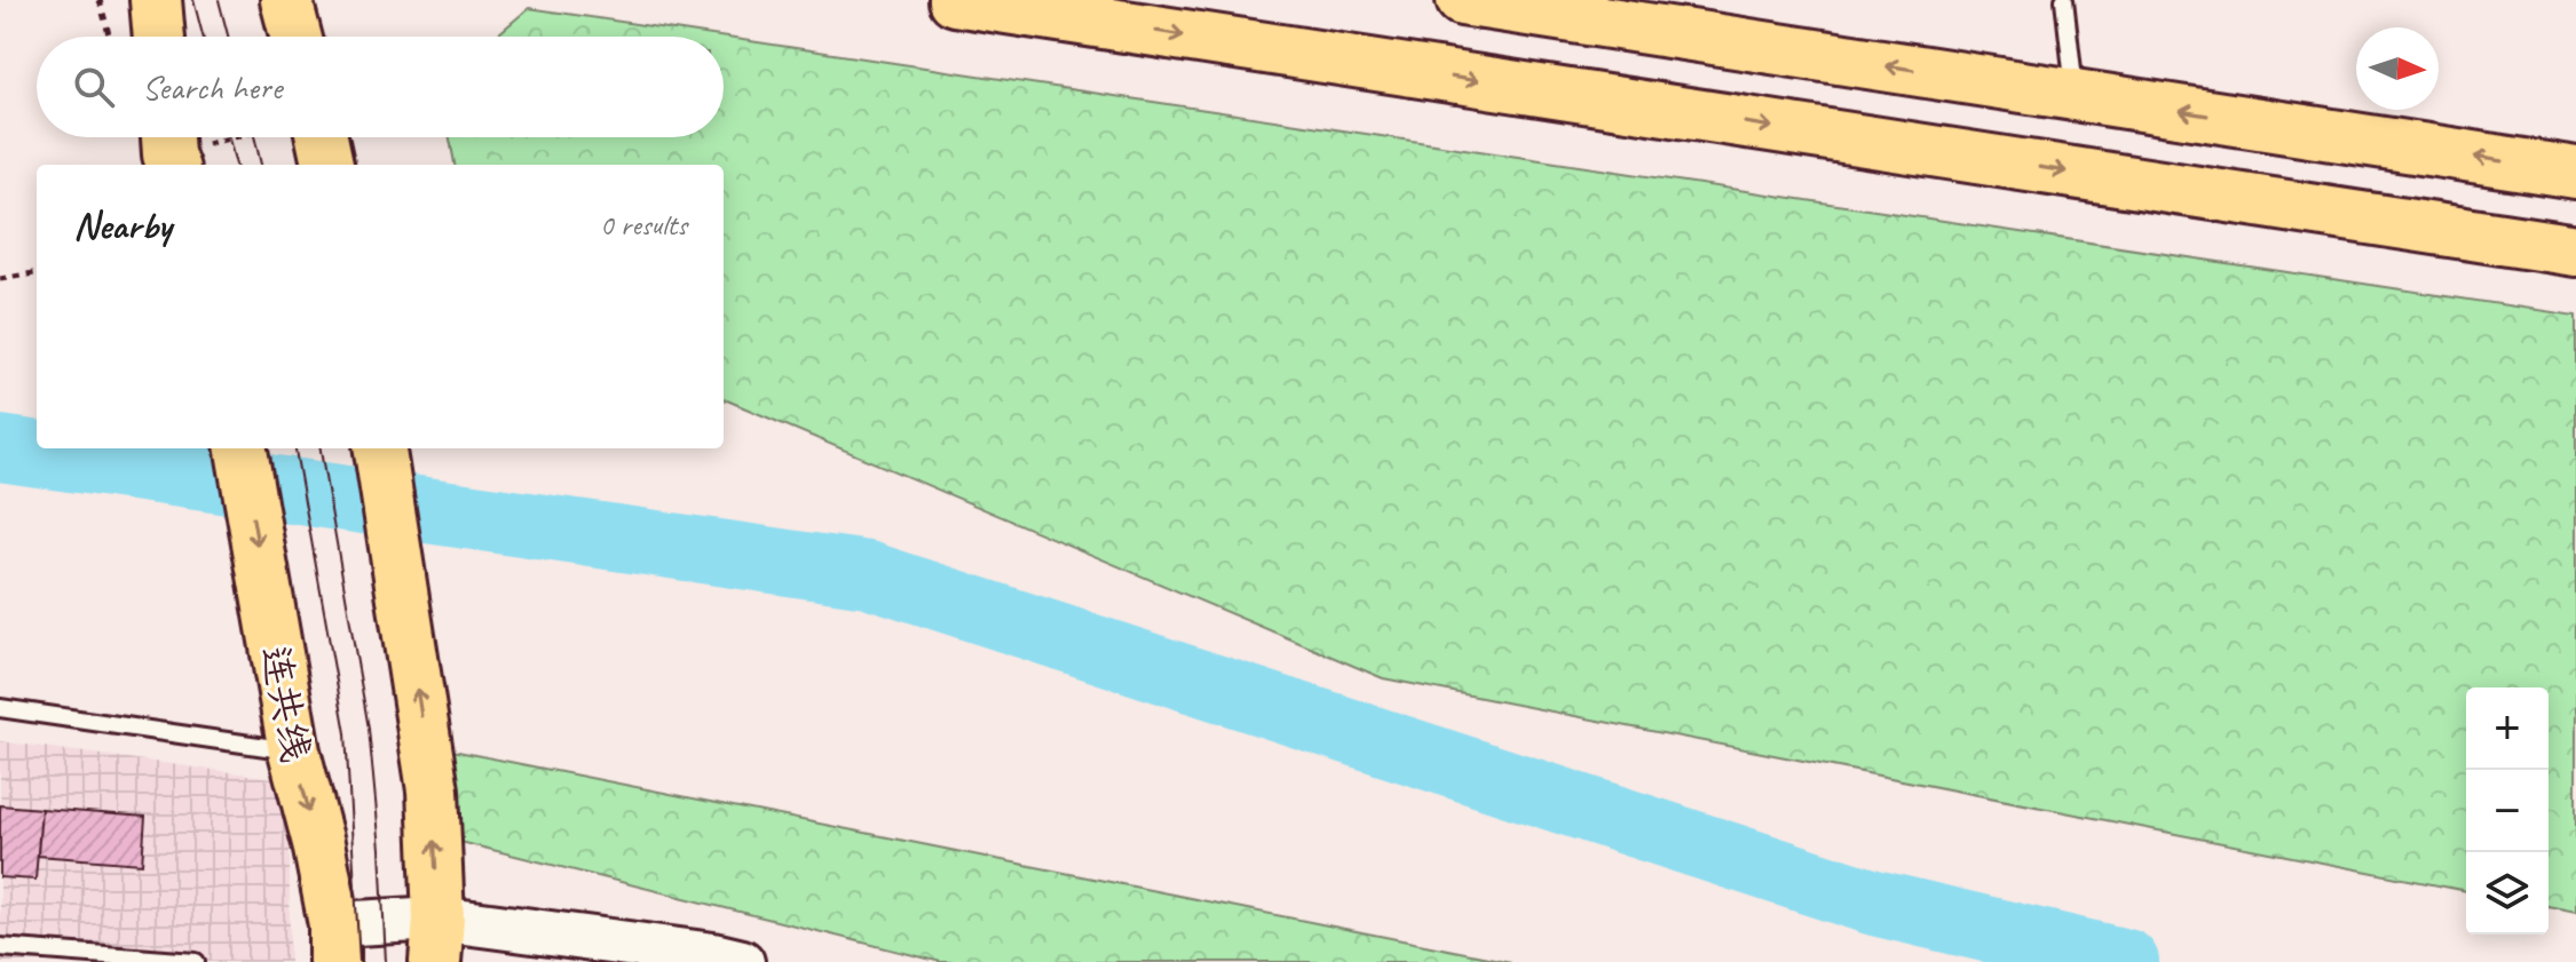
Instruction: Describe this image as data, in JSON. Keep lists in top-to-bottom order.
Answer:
{
  "streets": {
    "main road": ["连共线"]
  },
  "north": "right",
  "page": {
    "search": "Search here",
    "heading": ["Nearby", "0 results"],
    "map_buttons": ["+", "−"]
  }
}
